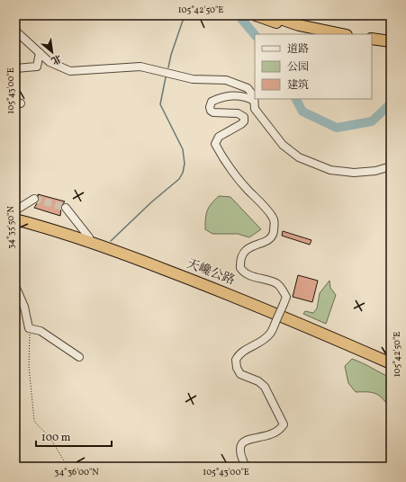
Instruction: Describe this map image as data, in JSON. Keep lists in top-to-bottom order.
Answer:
{
  "streets": {
    "highway": ["天巉公路"]
  },
  "legend": ["道路", "公园", "建筑"],
  "scale_bar": "100 m",
  "north": "bottom right",
  "coordinates": [
    "105°42'50\"E",
    "105°43'00\"E",
    "34°35'50\"N",
    "34°36'00\"N"
  ]
}
